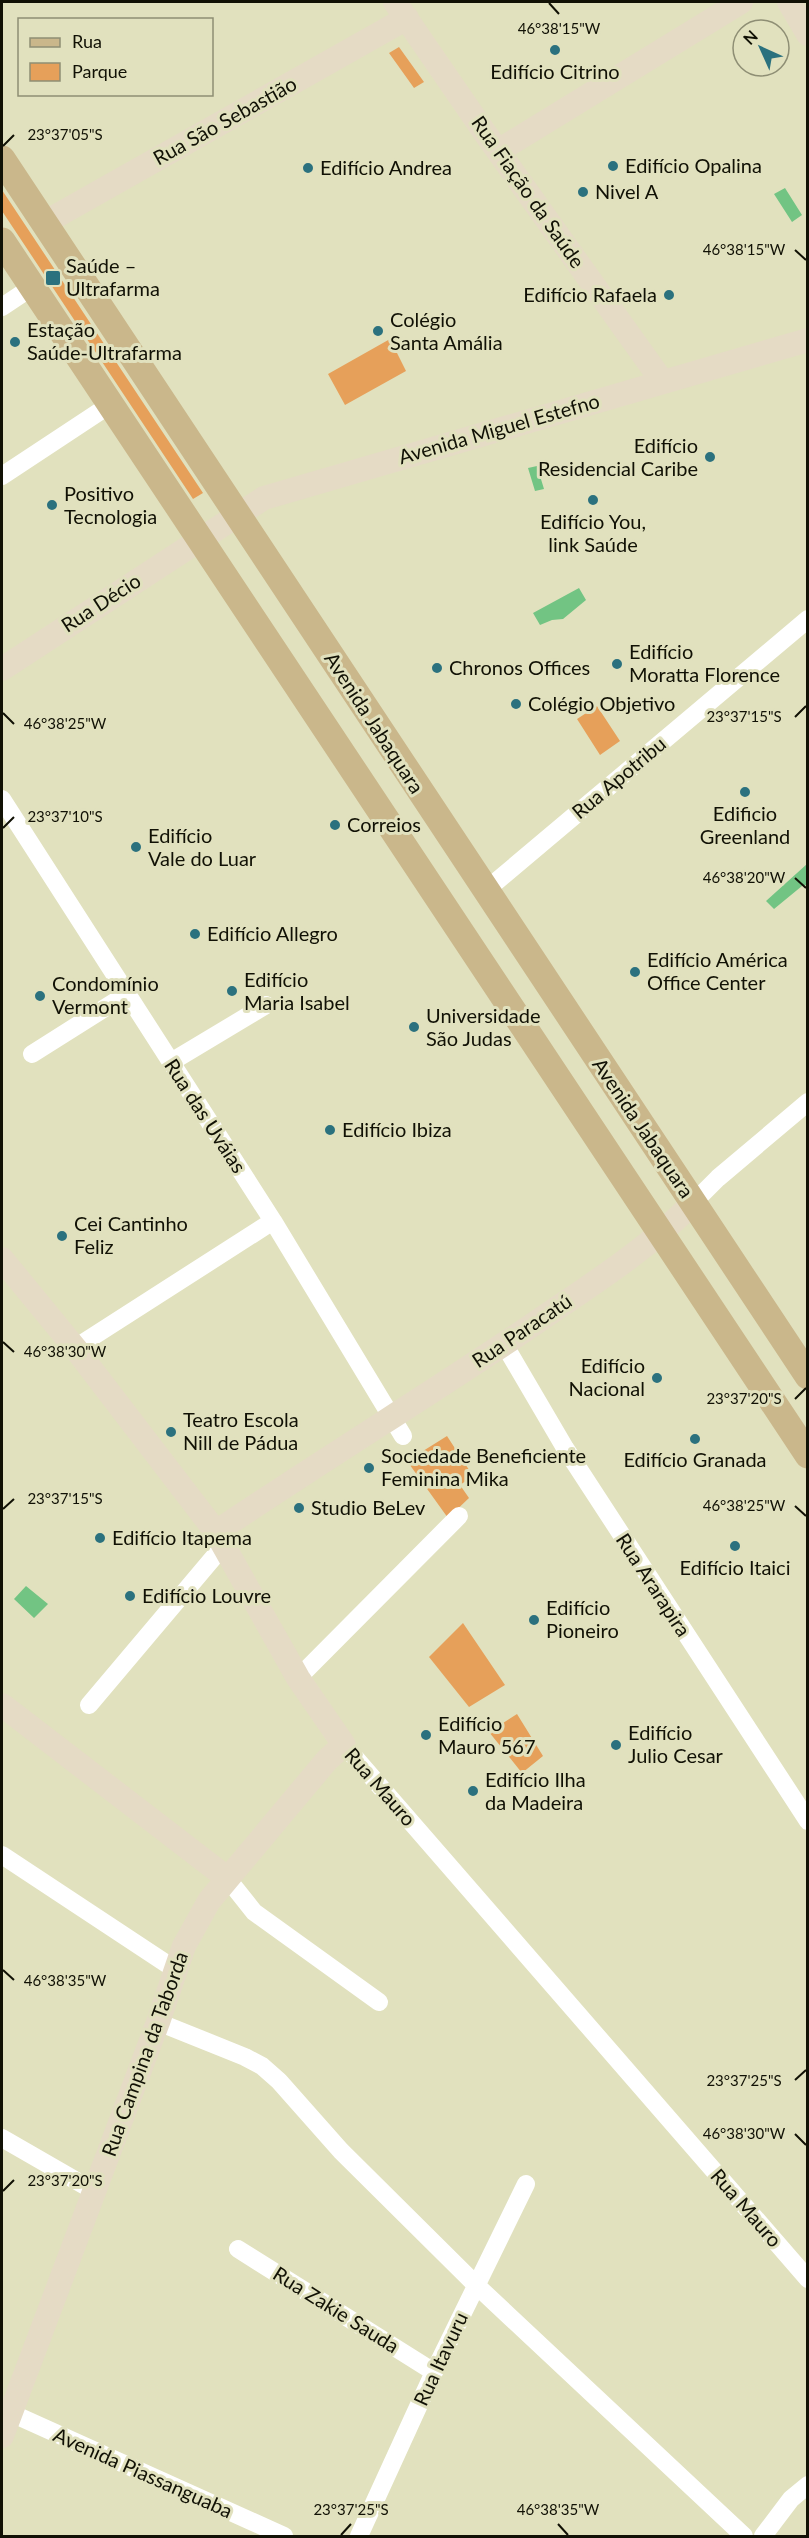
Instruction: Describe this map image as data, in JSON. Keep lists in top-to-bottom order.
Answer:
{
  "streets": {
    "main road": ["Avenida Jabaquara"],
    "street": [
      "Rua São Sebastião",
      "Rua Fiação da Saúde",
      "Avenida Miguel Estefno",
      "Rua Décio",
      "Rua Apotribu",
      "Rua das Uváias",
      "Rua Paracatú",
      "Rua Ararapira",
      "Rua Mauro",
      "Rua Campina da Taborda",
      "Rua Zakie Sauda",
      "Rua Itavuru",
      "Avenida Piassanguaba"
    ]
  },
  "crossings": [
    ["Rua São Sebastião", "Rua Fiação da Saúde"],
    ["Rua São Sebastião", "Avenida Jabaquara"],
    ["Rua Fiação da Saúde", "Avenida Miguel Estefno"],
    ["Avenida Miguel Estefno", "Rua Décio"],
    ["Avenida Miguel Estefno", "Avenida Jabaquara"],
    ["Avenida Jabaquara", "Rua Apotribu"],
    ["Avenida Jabaquara", "Rua Paracatú"],
    ["Rua das Uváias", "Rua Paracatú"],
    ["Rua Paracatú", "Rua Ararapira"],
    ["Rua Paracatú", "Rua Mauro"],
    ["Rua Mauro", "Rua Campina da Taborda"],
    ["Rua Campina da Taborda", "Avenida Piassanguaba"],
    ["Rua Zakie Sauda", "Rua Itavuru"]
  ],
  "places": {
    "other": [
      "Edifício Citrino",
      "Edifício Opalina",
      "Edifício Andrea",
      "Nivel A",
      "Edifício Rafaela",
      "Colégio Santa Amália",
      "Estação Saúde-Ultrafarma",
      "Edifício Residencial Caribe",
      "Edifício You, link Saúde",
      "Positivo Tecnologia",
      "Edifício Moratta Florence",
      "Chronos Offices",
      "Colégio Objetivo",
      "Edificio Greenland",
      "Correios",
      "Edifício Vale do Luar",
      "Edifício Allegro",
      "Edifício América Office Center",
      "Edifício Maria Isabel",
      "Condomínio Vermont",
      "Universidade São Judas",
      "Edifício Ibiza",
      "Cei Cantinho Feliz",
      "Edifício Nacional",
      "Teatro Escola Nill de Pádua",
      "Edifício Granada",
      "Sociedade Beneficiente Feminina Mika",
      "Studio BeLev",
      "Edifício Itapema",
      "Edifício Itaici",
      "Edifício Louvre",
      "Edifício Pioneiro",
      "Edifício Mauro 567",
      "Edifício Julio Cesar",
      "Edifício Ilha da Madeira"
    ],
    "transit": ["Saúde – Ultrafarma"]
  },
  "legend": ["Rua", "Parque"],
  "north": "top left",
  "coordinates": [
    "46°38'15\"W",
    "23°37'05\"S",
    "23°37'15\"S",
    "46°38'25\"W",
    "23°37'10\"S",
    "46°38'20\"W",
    "46°38'30\"W",
    "23°37'20\"S",
    "46°38'35\"W",
    "23°37'25\"S"
  ]
}
